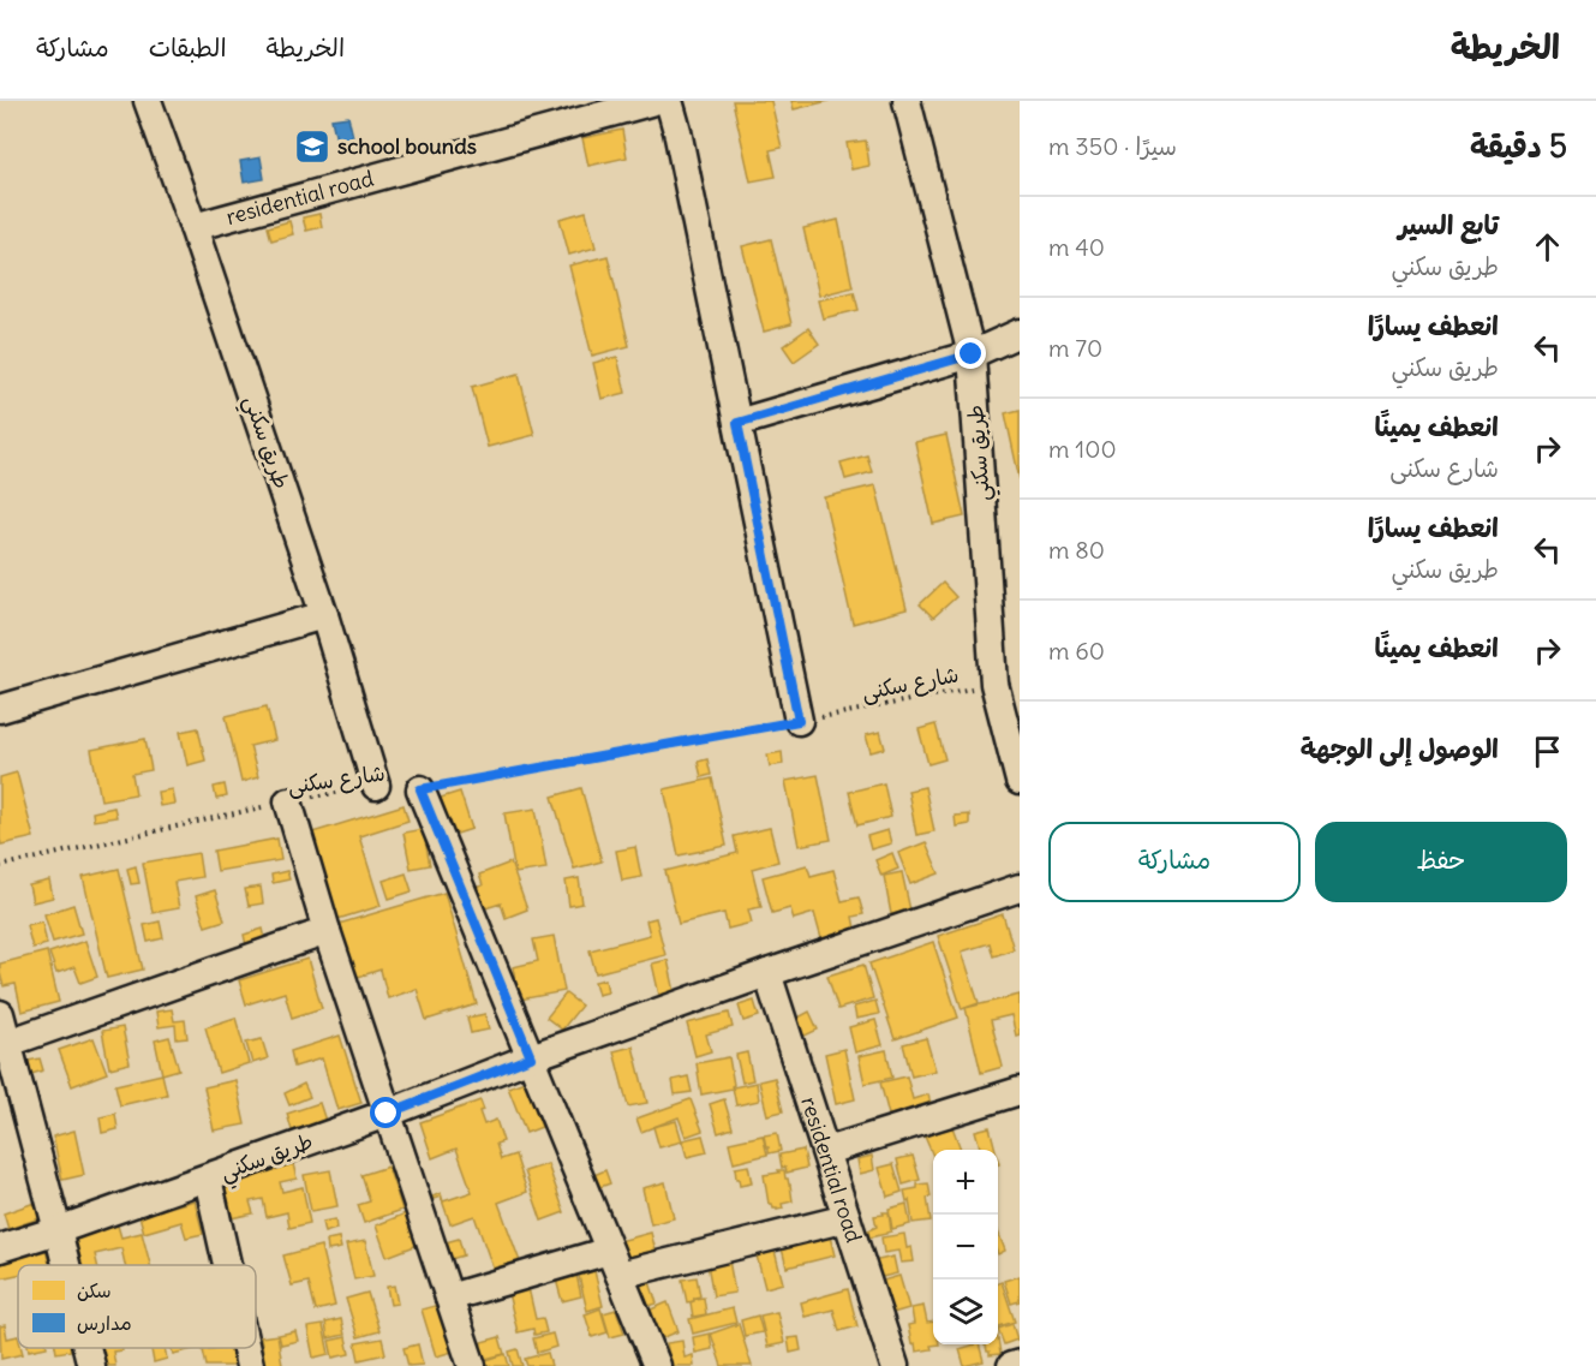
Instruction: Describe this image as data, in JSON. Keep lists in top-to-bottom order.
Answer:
{
  "streets": {
    "street": ["residential road", "طريق سكني"],
    "path": ["شارع سكنى"]
  },
  "crossings": [
    ["residential road", "طريق سكني"],
    ["طريق سكني", "شارع سكنى"]
  ],
  "places": {
    "school or university": ["school bounds"]
  },
  "legend": ["سكن", "مدارس"],
  "page": {
    "header": "الخريطة",
    "nav": ["الخريطة", "الطبقات", "مشاركة"],
    "heading": ["5 دقيقة", "سيرًا · 350 m"],
    "list": [
      ["تابع السير", "طريق سكني", "40 m"],
      ["انعطف يسارًا", "طريق سكني", "70 m"],
      ["انعطف يمينًا", "شارع سكنى", "100 m"],
      ["انعطف يسارًا", "طريق سكني", "80 m"],
      ["انعطف يمينًا", "60 m"],
      "الوصول إلى الوجهة"
    ],
    "buttons": ["حفظ", "مشاركة"],
    "map_buttons": ["+", "−"]
  }
}
